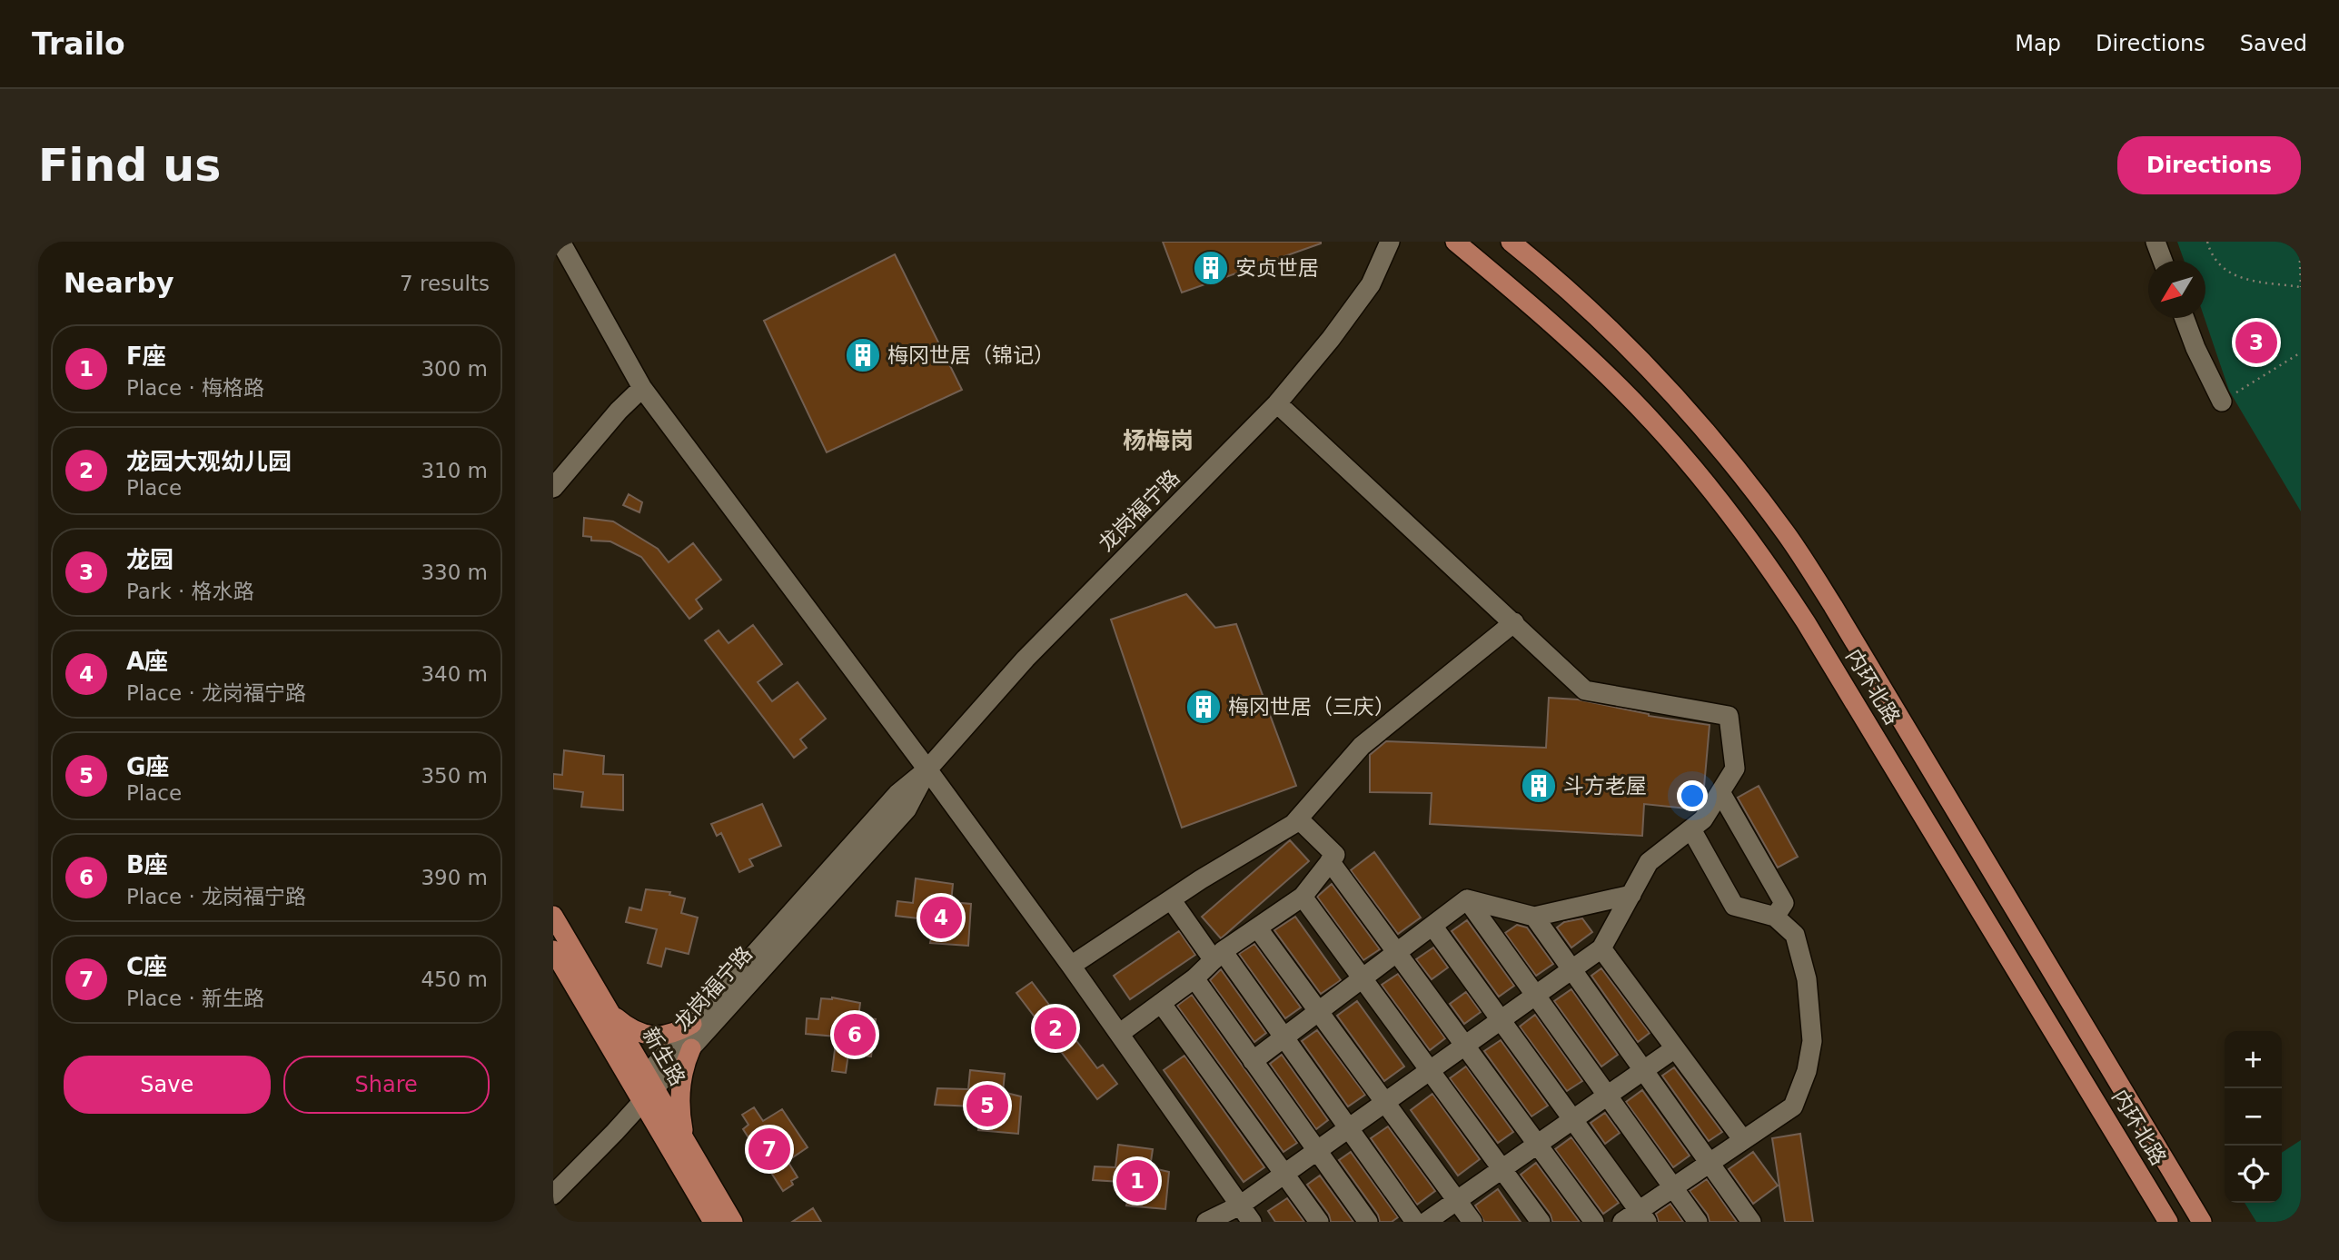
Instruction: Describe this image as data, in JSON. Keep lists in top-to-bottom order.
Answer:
{
  "streets": {
    "main road": ["内环北路", "新生路"],
    "street": ["龙岗福宁路"]
  },
  "crossings": [
    ["龙岗福宁路", "新生路"]
  ],
  "districts": ["杨梅岗"],
  "places": {
    "building": [
      "安贞世居",
      "梅冈世居（锦记）",
      "梅冈世居（三庆）",
      "斗方老屋"
    ]
  },
  "north": "bottom left",
  "page": {
    "header": "Trailo",
    "nav": ["Map", "Directions", "Saved"],
    "buttons": [
      "Directions",
      ["Save", "Share"]
    ],
    "title": "Find us",
    "heading": ["Nearby", "7 results"],
    "pins": [
      "3",
      "4",
      "2",
      "6",
      "5",
      "7",
      "1"
    ],
    "list": [
      {
        "mark": "1",
        "name": "F座",
        "note": "Place · 梅格路",
        "value": "300 m"
      },
      {
        "mark": "2",
        "name": "龙园大观幼儿园",
        "note": "Place",
        "value": "310 m"
      },
      {
        "mark": "3",
        "name": "龙园",
        "note": "Park · 格水路",
        "value": "330 m"
      },
      {
        "mark": "4",
        "name": "A座",
        "note": "Place · 龙岗福宁路",
        "value": "340 m"
      },
      {
        "mark": "5",
        "name": "G座",
        "note": "Place",
        "value": "350 m"
      },
      {
        "mark": "6",
        "name": "B座",
        "note": "Place · 龙岗福宁路",
        "value": "390 m"
      },
      {
        "mark": "7",
        "name": "C座",
        "note": "Place · 新生路",
        "value": "450 m"
      }
    ],
    "map_buttons": ["+", "−"]
  }
}
